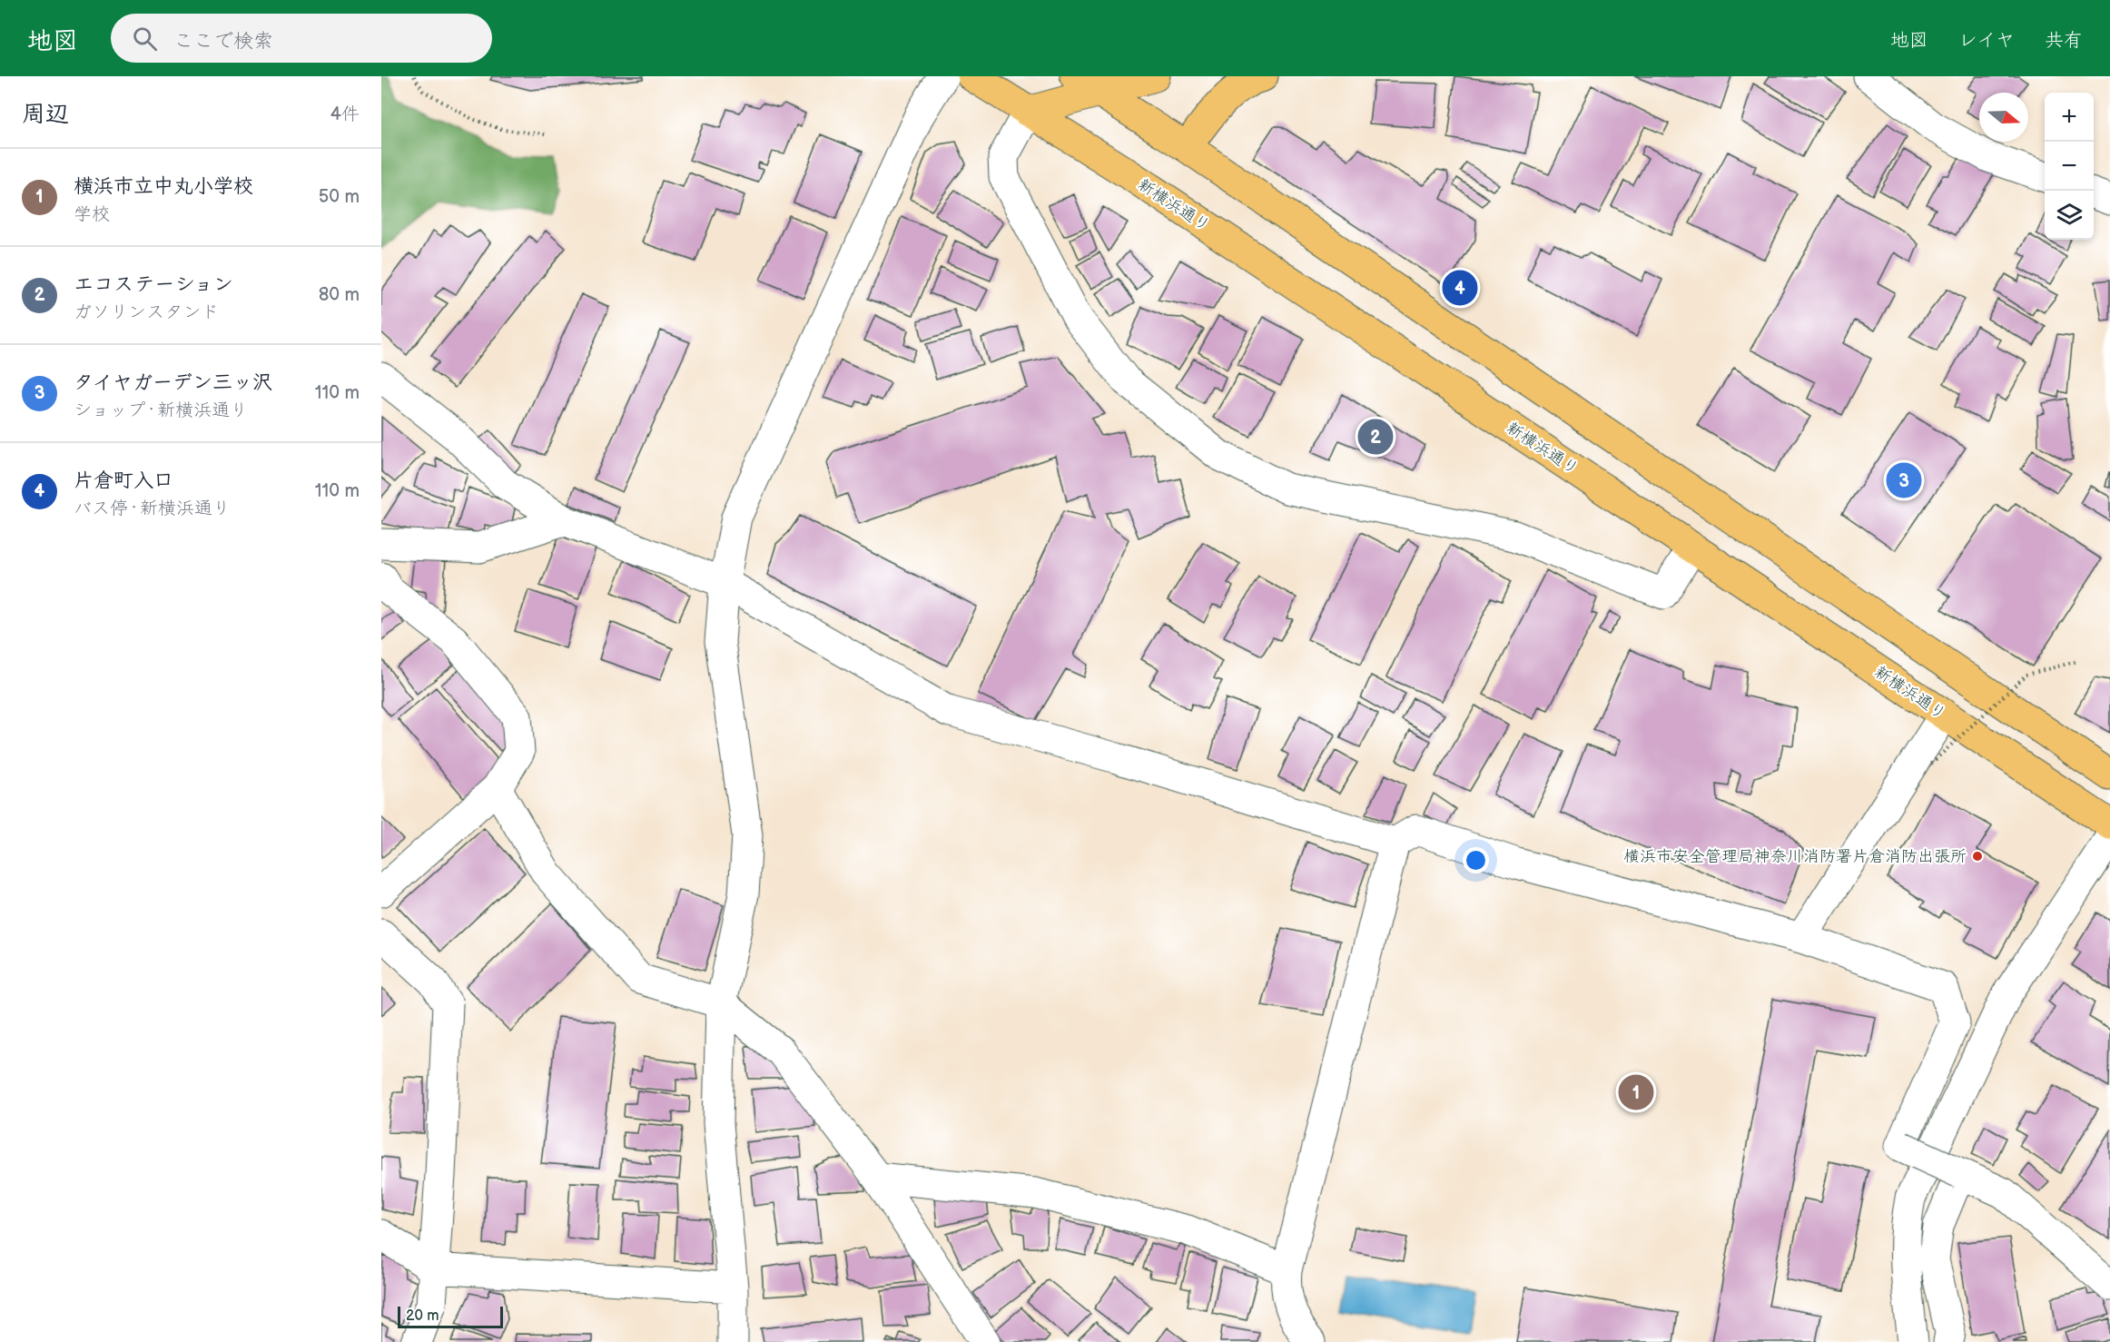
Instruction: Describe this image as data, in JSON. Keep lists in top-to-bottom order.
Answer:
{
  "streets": {
    "main road": ["新横浜通り"]
  },
  "places": ["横浜市安全管理局神奈川消防署片倉消防出張所"],
  "scale_bar": "20 m",
  "north": "right",
  "page": {
    "header": "地図",
    "search": "ここで検索",
    "nav": ["地図", "レイヤ", "共有"],
    "heading": ["周辺", "4件"],
    "map_buttons": ["+", "−"],
    "list": [
      {
        "mark": "1",
        "name": "横浜市立中丸小学校",
        "note": "学校",
        "value": "50 m"
      },
      {
        "mark": "2",
        "name": "エコステーション",
        "note": "ガソリンスタンド",
        "value": "80 m"
      },
      {
        "mark": "3",
        "name": "タイヤガーデン三ッ沢",
        "note": "ショップ · 新横浜通り",
        "value": "110 m"
      },
      {
        "mark": "4",
        "name": "片倉町入口",
        "note": "バス停 · 新横浜通り",
        "value": "110 m"
      }
    ],
    "pins": [
      "4",
      "2",
      "3",
      "1"
    ],
    "scale": "20 m"
  }
}
